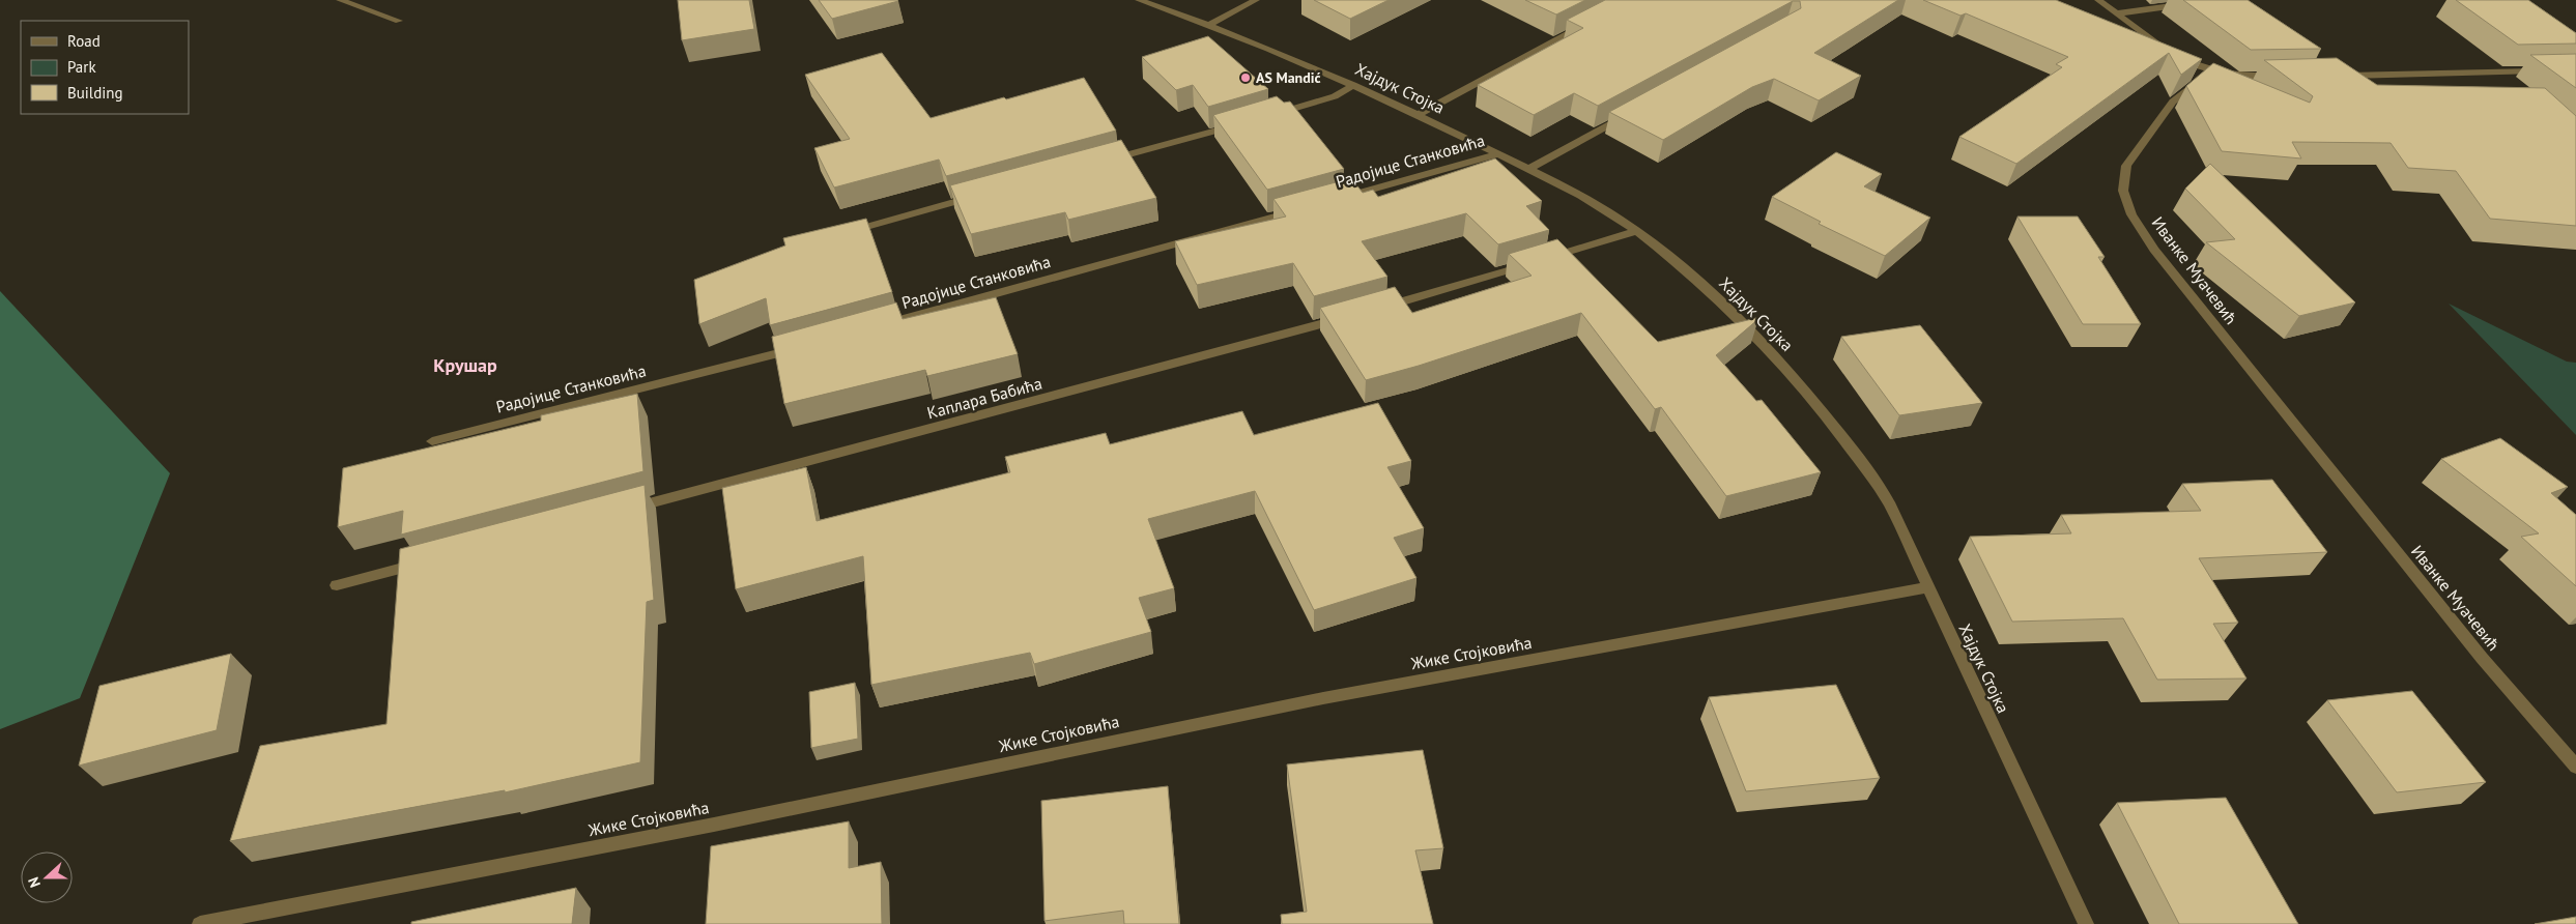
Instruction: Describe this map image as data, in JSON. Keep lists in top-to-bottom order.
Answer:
{
  "streets": {
    "street": [
      "Хајдук Стојка",
      "Радојице Станковића",
      "Иванке Муачевић",
      "Каплара Бабића",
      "Жике Стојковића"
    ]
  },
  "crossings": [
    ["Хајдук Стојка", "Радојице Станковића"],
    ["Хајдук Стојка", "Жике Стојковића"]
  ],
  "districts": ["Крушар"],
  "places": ["AS Mandić"],
  "legend": ["Road", "Park", "Building"],
  "north": "left"
}
